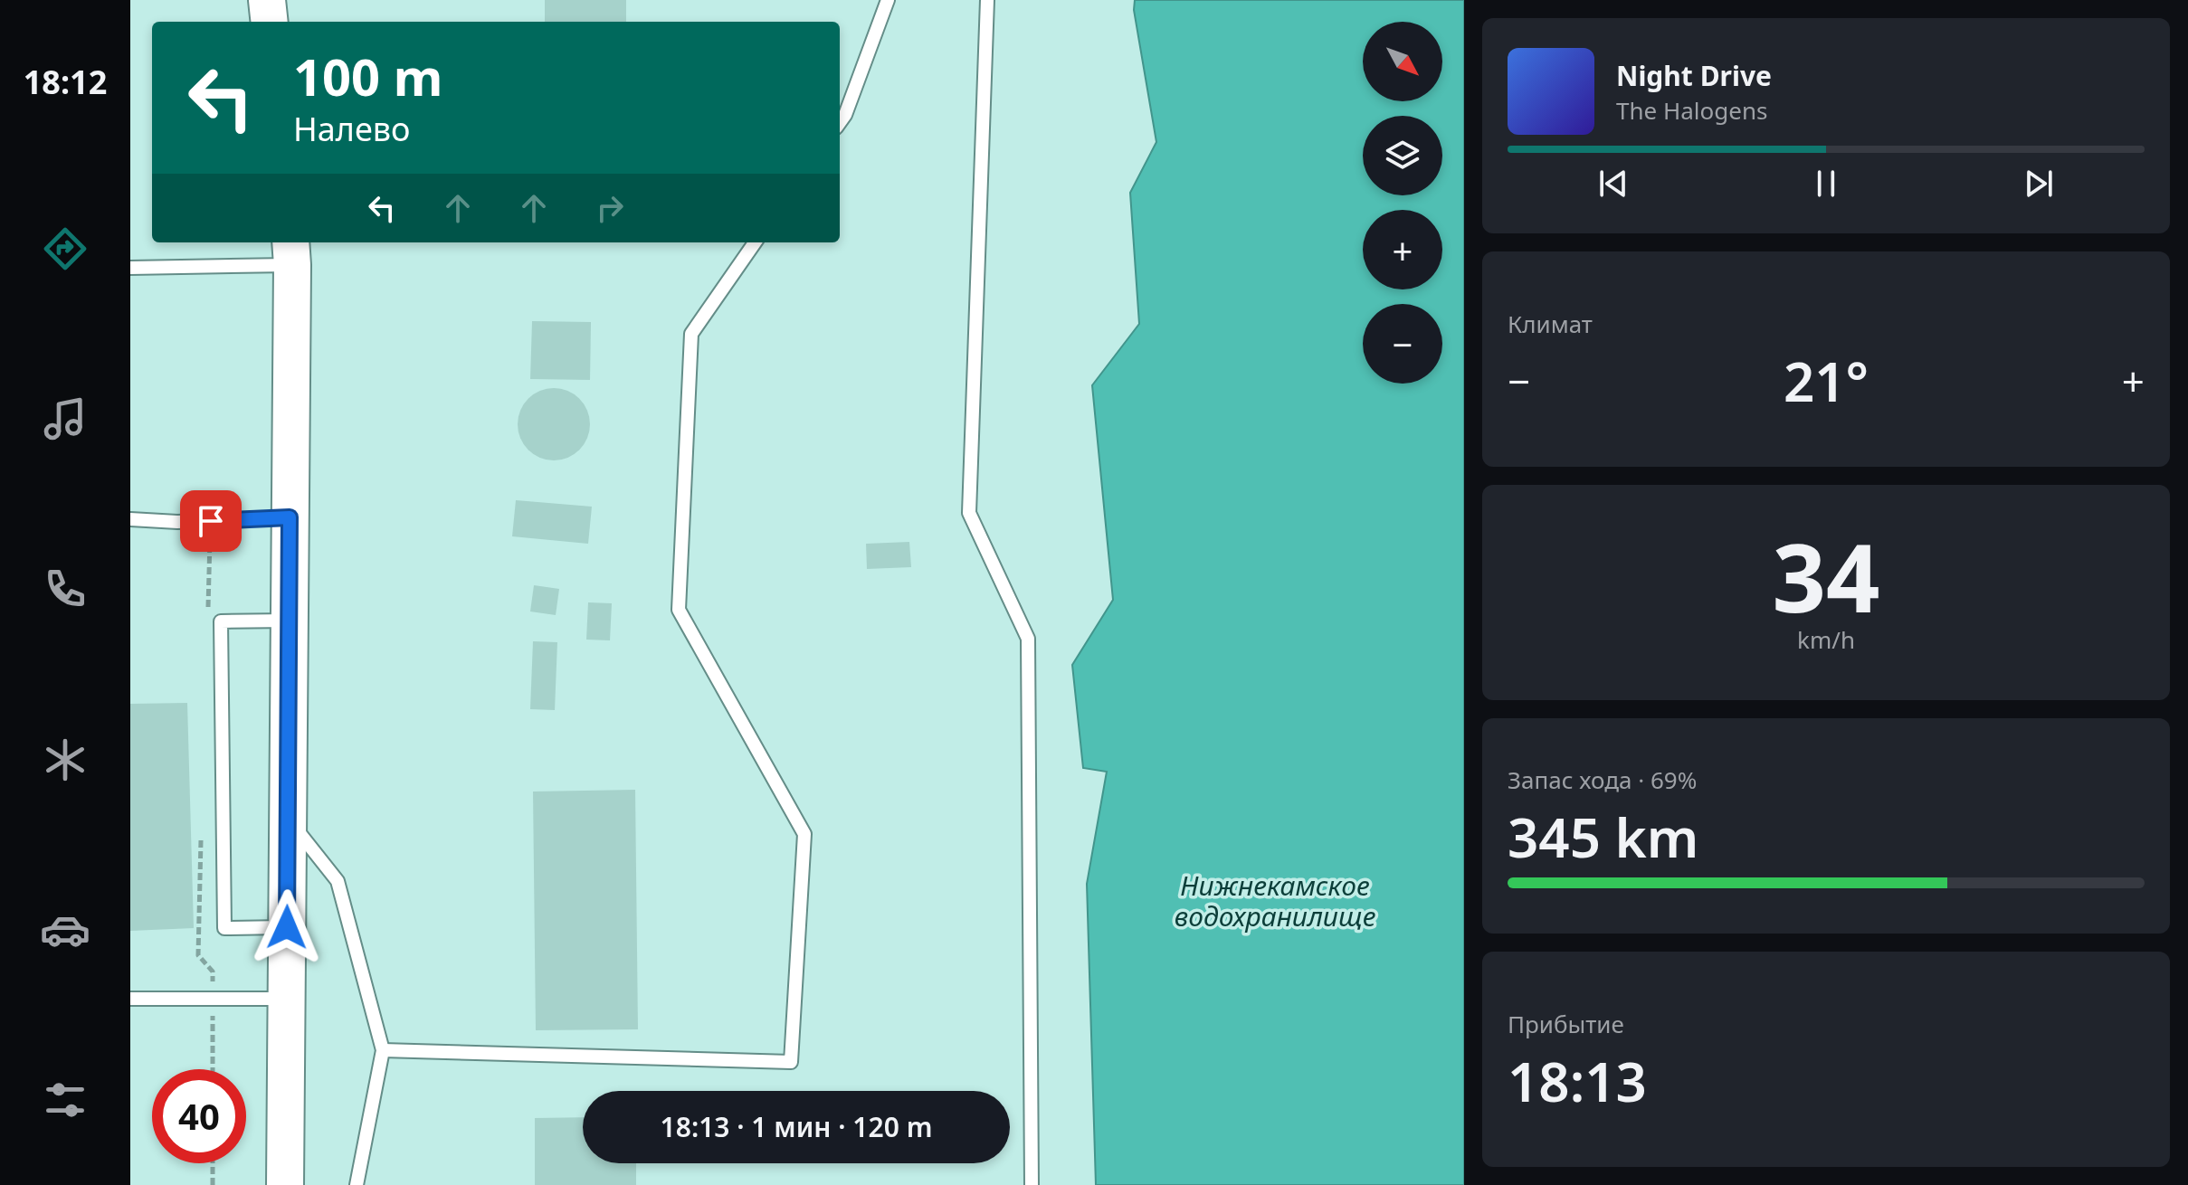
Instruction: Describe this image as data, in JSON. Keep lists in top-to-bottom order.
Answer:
{
  "water": ["Нижнекамское водохранилище"],
  "north": "bottom right",
  "page": {
    "tabs": "18:12",
    "map_buttons": ["+", "−"],
    "turn": ["100 m", "Налево"],
    "song": ["Night Drive", "The Halogens"],
    "tile": [
      "Климат",
      ["34", "km/h"],
      ["Запас хода · 69%", "345 km"],
      ["Прибытие", "18:13"]
    ],
    "heat": ["−", "21°", "+"],
    "limit": "40",
    "trip": "18:13 · 1 мин · 120 m"
  }
}
